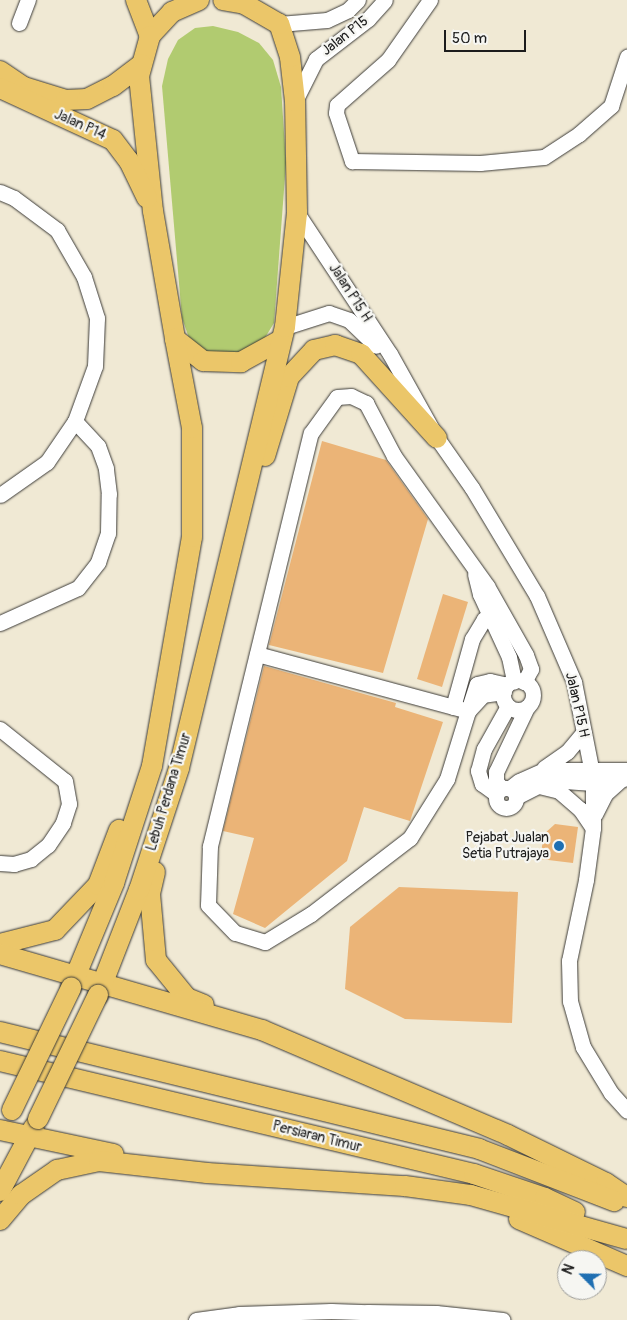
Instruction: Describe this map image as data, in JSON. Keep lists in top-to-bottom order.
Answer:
{
  "streets": {
    "main road": ["Jalan P14", "Lebuh Perdana Timur", "Persiaran Timur"],
    "street": ["Jalan P15", "Jalan P15 H"]
  },
  "crossings": [
    ["Jalan P15", "Lebuh Perdana Timur"],
    ["Jalan P14", "Lebuh Perdana Timur"],
    ["Jalan P15 H", "Lebuh Perdana Timur"]
  ],
  "places": ["Pejabat Jualan Setia Putrajaya"],
  "scale_bar": "50 m",
  "north": "top left"
}
